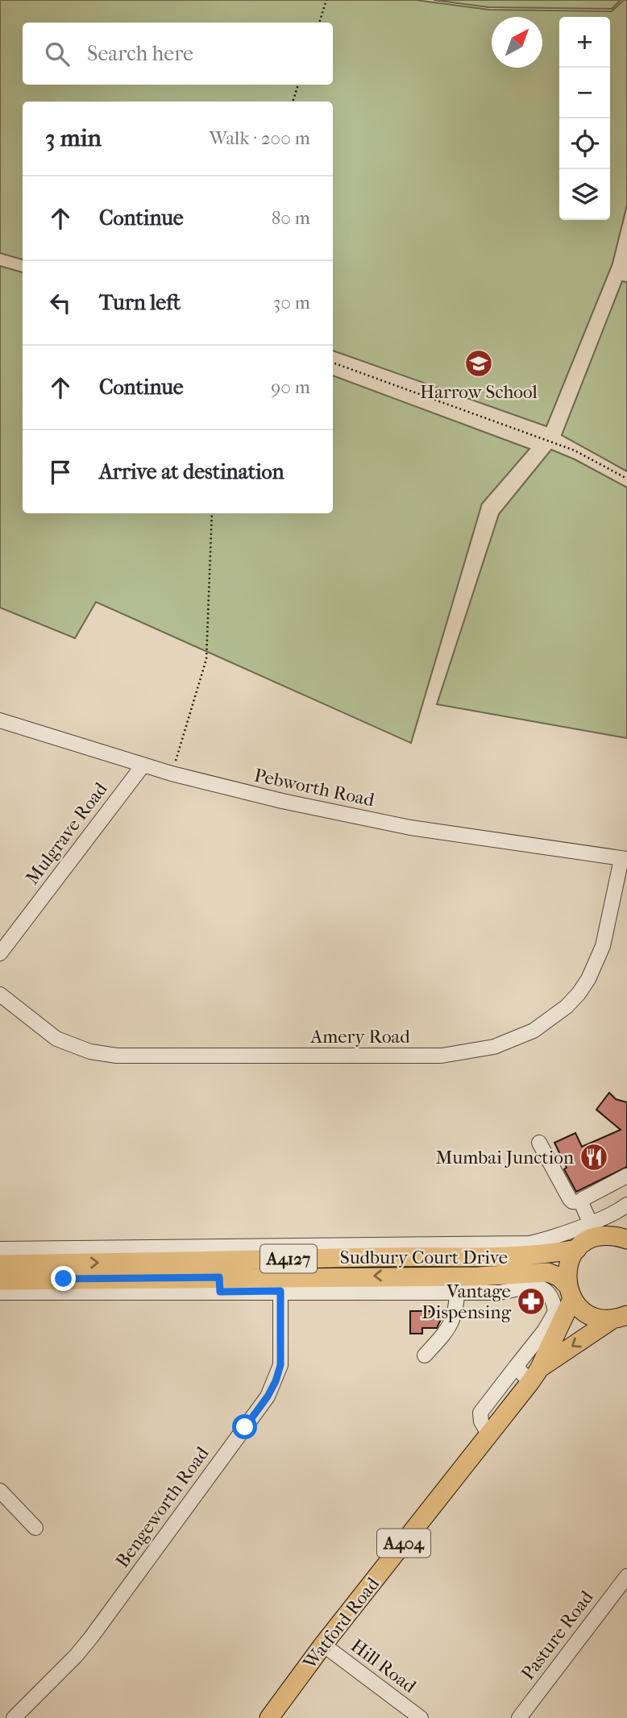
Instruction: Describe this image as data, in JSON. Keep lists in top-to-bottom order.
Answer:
{
  "streets": {
    "main road": [
      "Sudbury Court Drive",
      "A4127",
      "A404",
      "Watford Road"
    ],
    "street": [
      "Pebworth Road",
      "Mulgrave Road",
      "Amery Road",
      "Bengeworth Road",
      "Pasture Road",
      "Hill Road"
    ]
  },
  "crossings": [
    ["Pebworth Road", "Mulgrave Road"],
    ["Pebworth Road", "Amery Road"],
    ["Sudbury Court Drive", "Bengeworth Road"],
    ["Sudbury Court Drive", "Watford Road"],
    ["Watford Road", "Hill Road"]
  ],
  "places": {
    "school or university": ["Harrow School"],
    "restaurant": ["Mumbai Junction"],
    "pharmacy": ["Vantage Dispensing"]
  },
  "north": "top right",
  "page": {
    "map_buttons": ["+", "−"],
    "search": "Search here",
    "heading": ["3 min", "Walk · 200 m"],
    "list": [
      ["Continue", "80 m"],
      ["Turn left", "30 m"],
      ["Continue", "90 m"],
      "Arrive at destination"
    ]
  }
}
